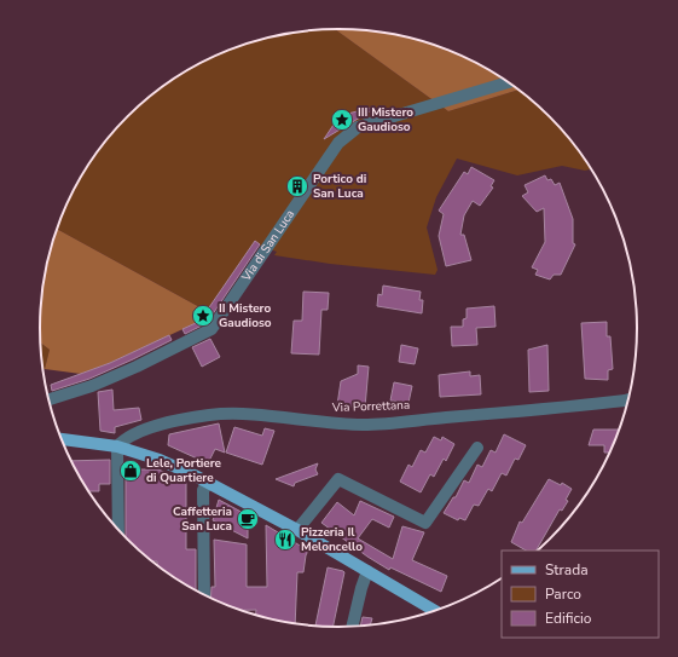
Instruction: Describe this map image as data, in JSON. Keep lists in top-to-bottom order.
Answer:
{
  "streets": {
    "street": ["Via di San Luca", "Via Porrettana"]
  },
  "places": {
    "place": ["III Mistero Gaudioso", "II Mistero Gaudioso"],
    "building": ["Portico di San Luca"],
    "shop": ["Lele, Portiere di Quartiere"],
    "cafe": ["Caffetteria San Luca"],
    "restaurant": ["Pizzeria Il Meloncello"]
  },
  "legend": ["Strada", "Parco", "Edificio"]
}
